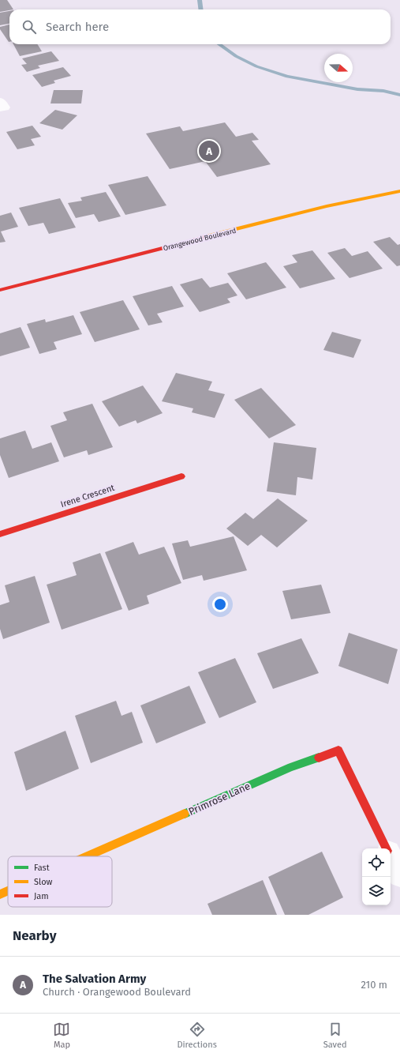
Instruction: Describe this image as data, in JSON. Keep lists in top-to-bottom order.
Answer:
{
  "streets": {
    "street": ["Orangewood Boulevard", "Irene Crescent", "Primrose Lane"]
  },
  "legend": ["Fast", "Slow", "Jam"],
  "north": "right",
  "page": {
    "search": "Search here",
    "pins": "A",
    "heading": "Nearby",
    "list": [
      {
        "mark": "A",
        "name": "The Salvation Army",
        "note": "Church · Orangewood Boulevard",
        "value": "210 m"
      }
    ],
    "nav": ["Map", "Directions", "Saved"]
  }
}
